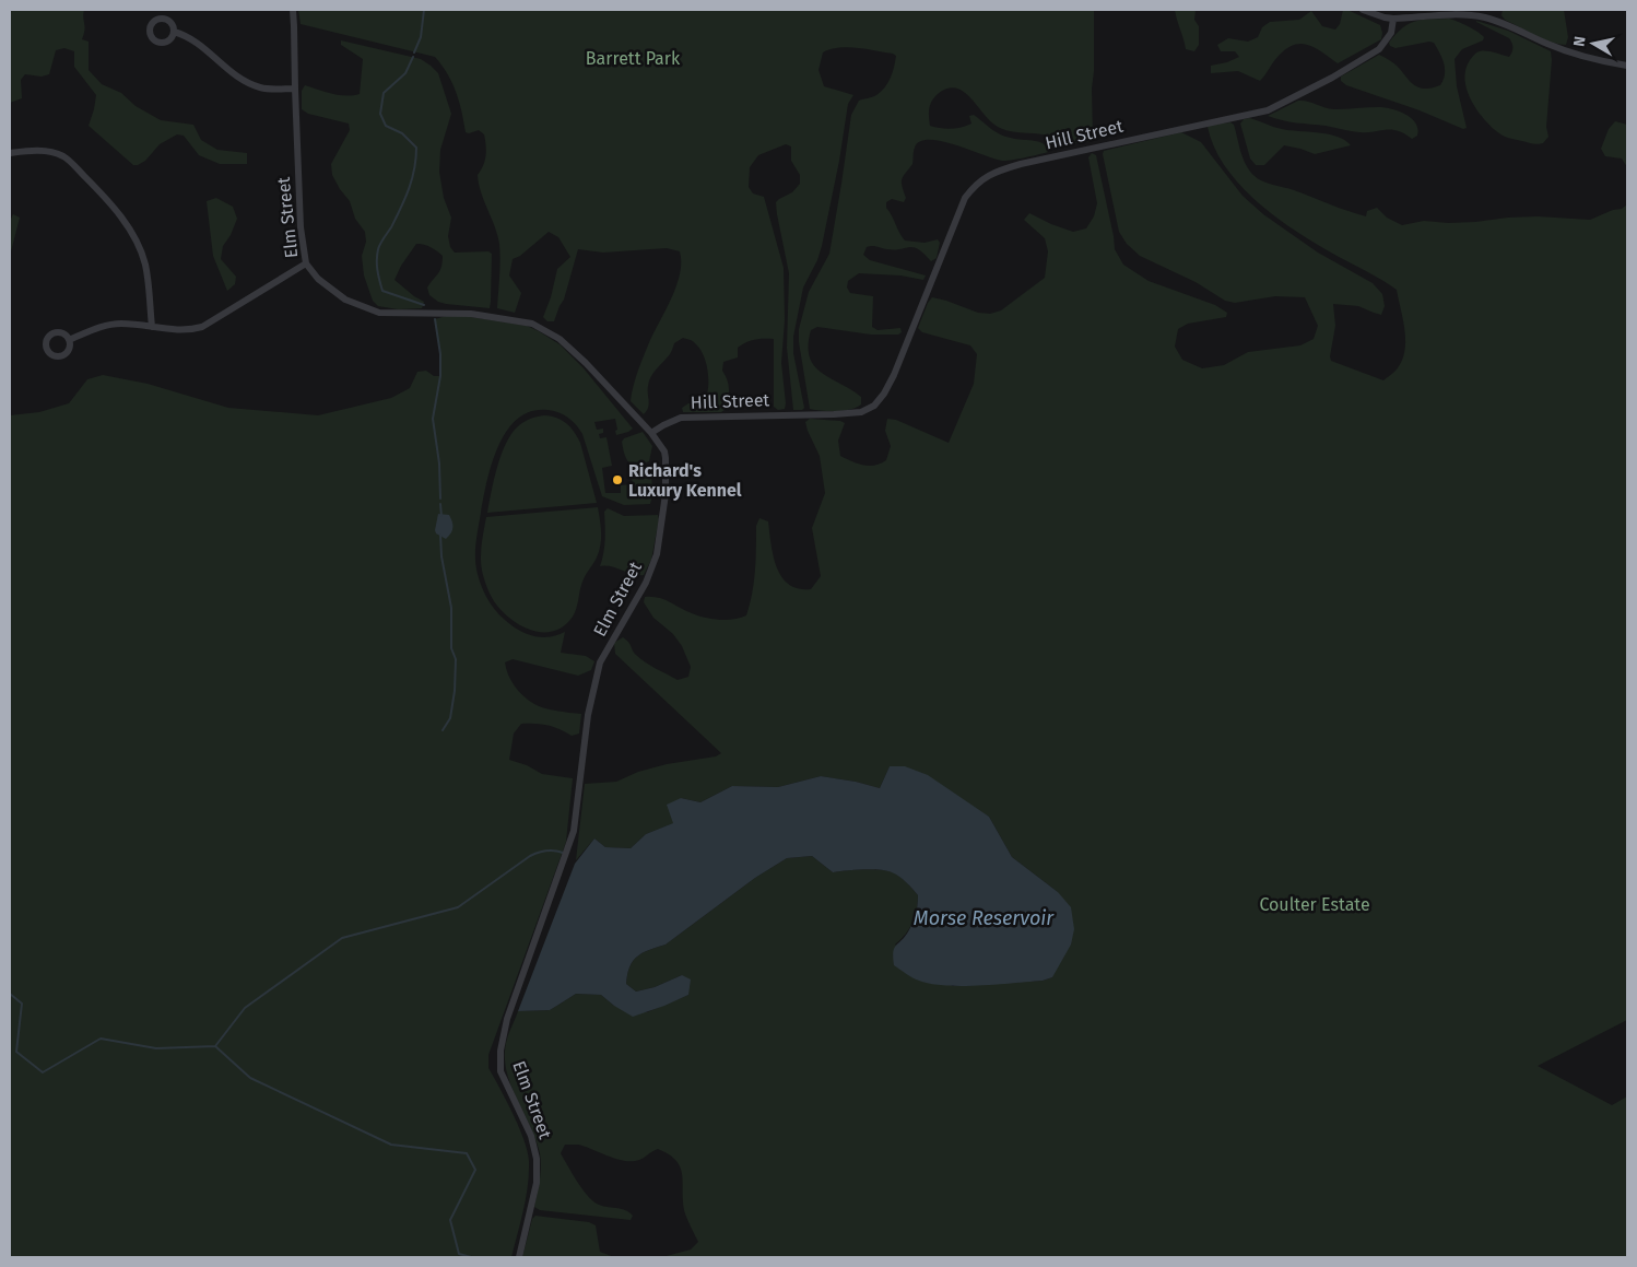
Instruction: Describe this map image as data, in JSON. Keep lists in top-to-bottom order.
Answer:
{
  "streets": {
    "street": ["Hill Street", "Elm Street"]
  },
  "crossings": [
    ["Hill Street", "Elm Street"]
  ],
  "water": ["Morse Reservoir"],
  "parks": ["Barrett Park", "Coulter Estate"],
  "places": ["Richard's Luxury Kennel"],
  "north": "left"
}
